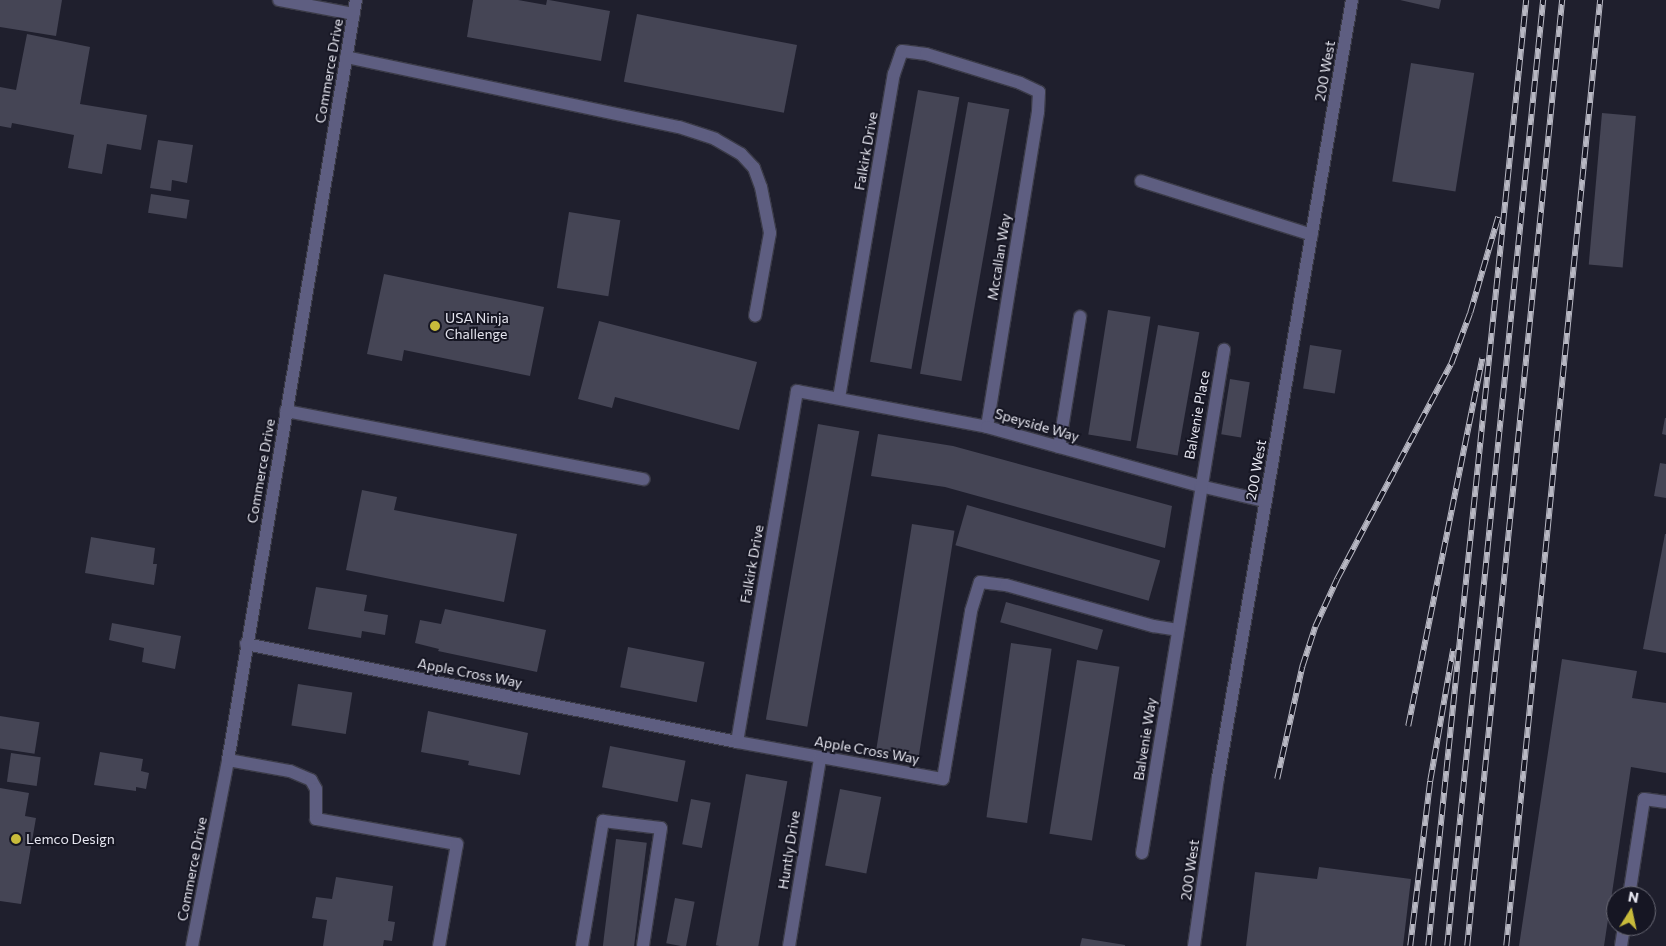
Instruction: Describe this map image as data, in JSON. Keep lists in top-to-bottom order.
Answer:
{
  "streets": {
    "street": [
      "Commerce Drive",
      "200 West",
      "Falkirk Drive",
      "Mccallan Way",
      "Balvenie Place",
      "Speyside Way",
      "Apple Cross Way",
      "Balvenie Way",
      "Huntly Drive"
    ]
  },
  "crossings": [
    ["Commerce Drive", "Apple Cross Way"],
    ["200 West", "Speyside Way"],
    ["Falkirk Drive", "Mccallan Way"],
    ["Falkirk Drive", "Speyside Way"],
    ["Falkirk Drive", "Apple Cross Way"],
    ["Mccallan Way", "Speyside Way"],
    ["Balvenie Place", "Speyside Way"],
    ["Apple Cross Way", "Balvenie Way"],
    ["Apple Cross Way", "Huntly Drive"]
  ],
  "places": ["USA Ninja Challenge", "Lemco Design"],
  "north": "top"
}
